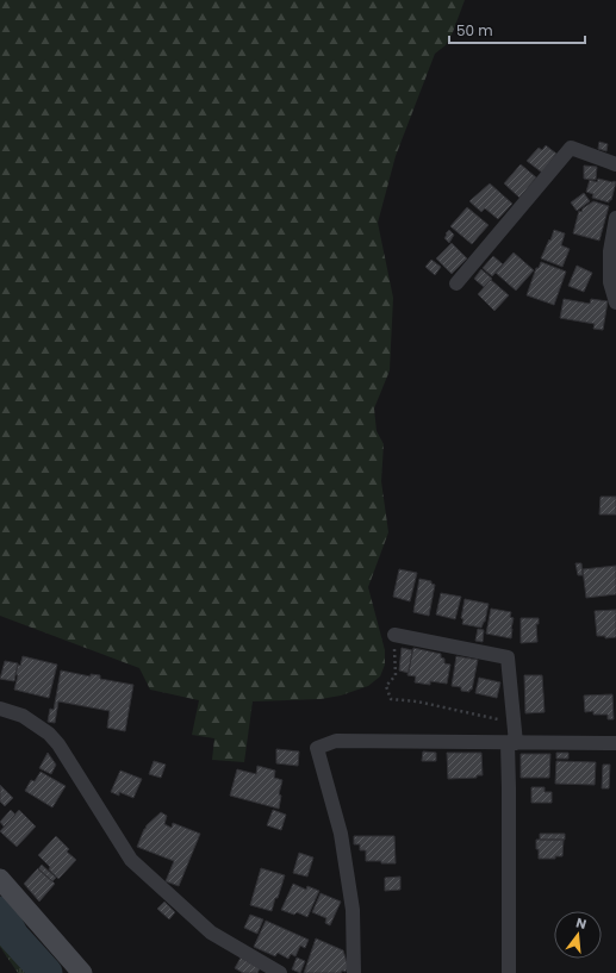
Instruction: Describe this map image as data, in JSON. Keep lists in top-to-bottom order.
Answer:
{
  "scale_bar": "50 m",
  "north": "top"
}
